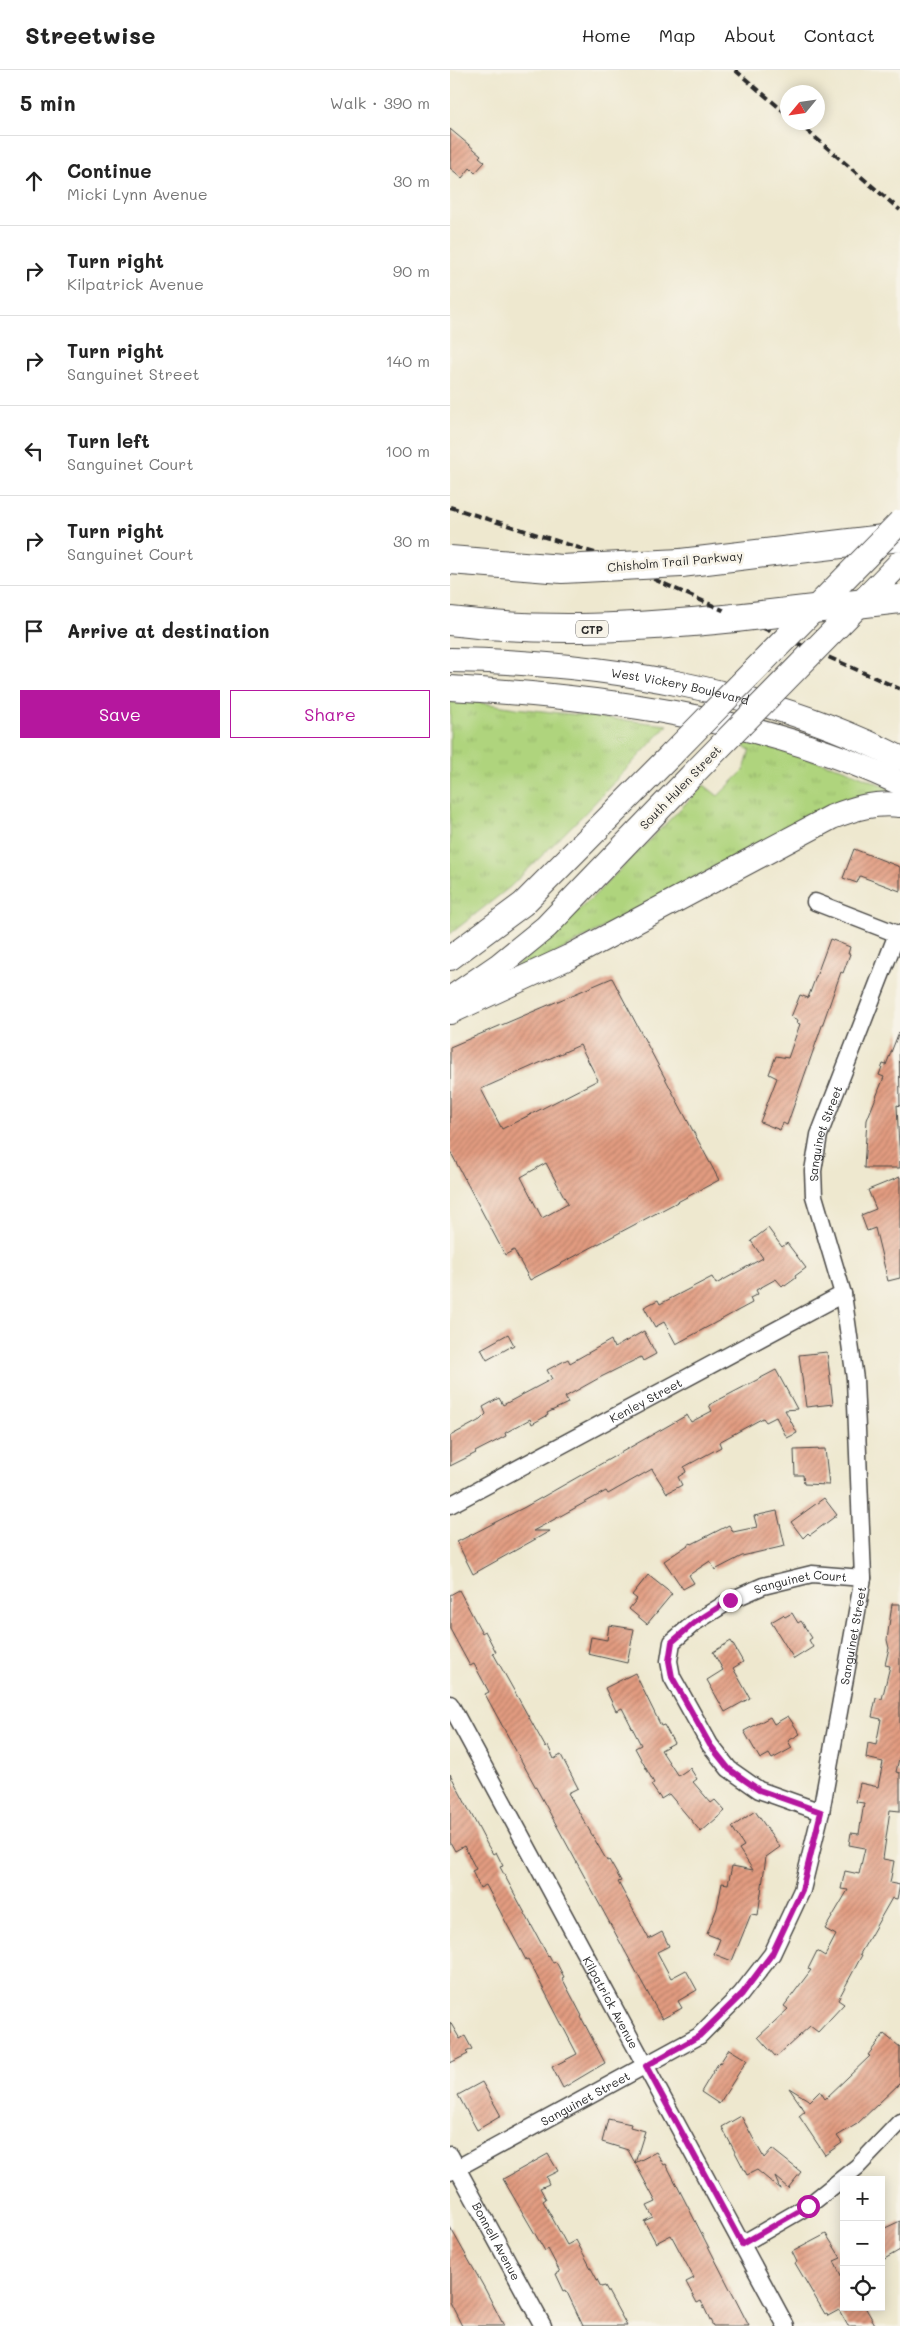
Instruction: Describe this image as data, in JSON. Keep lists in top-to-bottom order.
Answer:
{
  "streets": {
    "highway": ["Chisholm Trail Parkway", "CTP"],
    "main road": ["West Vickery Boulevard", "South Hulen Street"],
    "street": [
      "Sanguinet Street",
      "Kenley Street",
      "Sanguinet Court",
      "Kilpatrick Avenue",
      "Bonnell Avenue"
    ]
  },
  "crossings": [
    ["Sanguinet Street", "Kenley Street"],
    ["Sanguinet Street", "Sanguinet Court"],
    ["Sanguinet Street", "Kilpatrick Avenue"],
    ["Sanguinet Street", "Bonnell Avenue"]
  ],
  "north": "bottom left",
  "page": {
    "header": "Streetwise",
    "nav": [
      "Home",
      "Map",
      "About",
      "Contact"
    ],
    "heading": ["5 min", "Walk · 390 m"],
    "list": [
      ["Continue", "Micki Lynn Avenue", "30 m"],
      ["Turn right", "Kilpatrick Avenue", "90 m"],
      ["Turn right", "Sanguinet Street", "140 m"],
      ["Turn left", "Sanguinet Court", "100 m"],
      ["Turn right", "Sanguinet Court", "30 m"],
      "Arrive at destination"
    ],
    "buttons": ["Save", "Share"],
    "map_buttons": ["+", "−"]
  }
}
